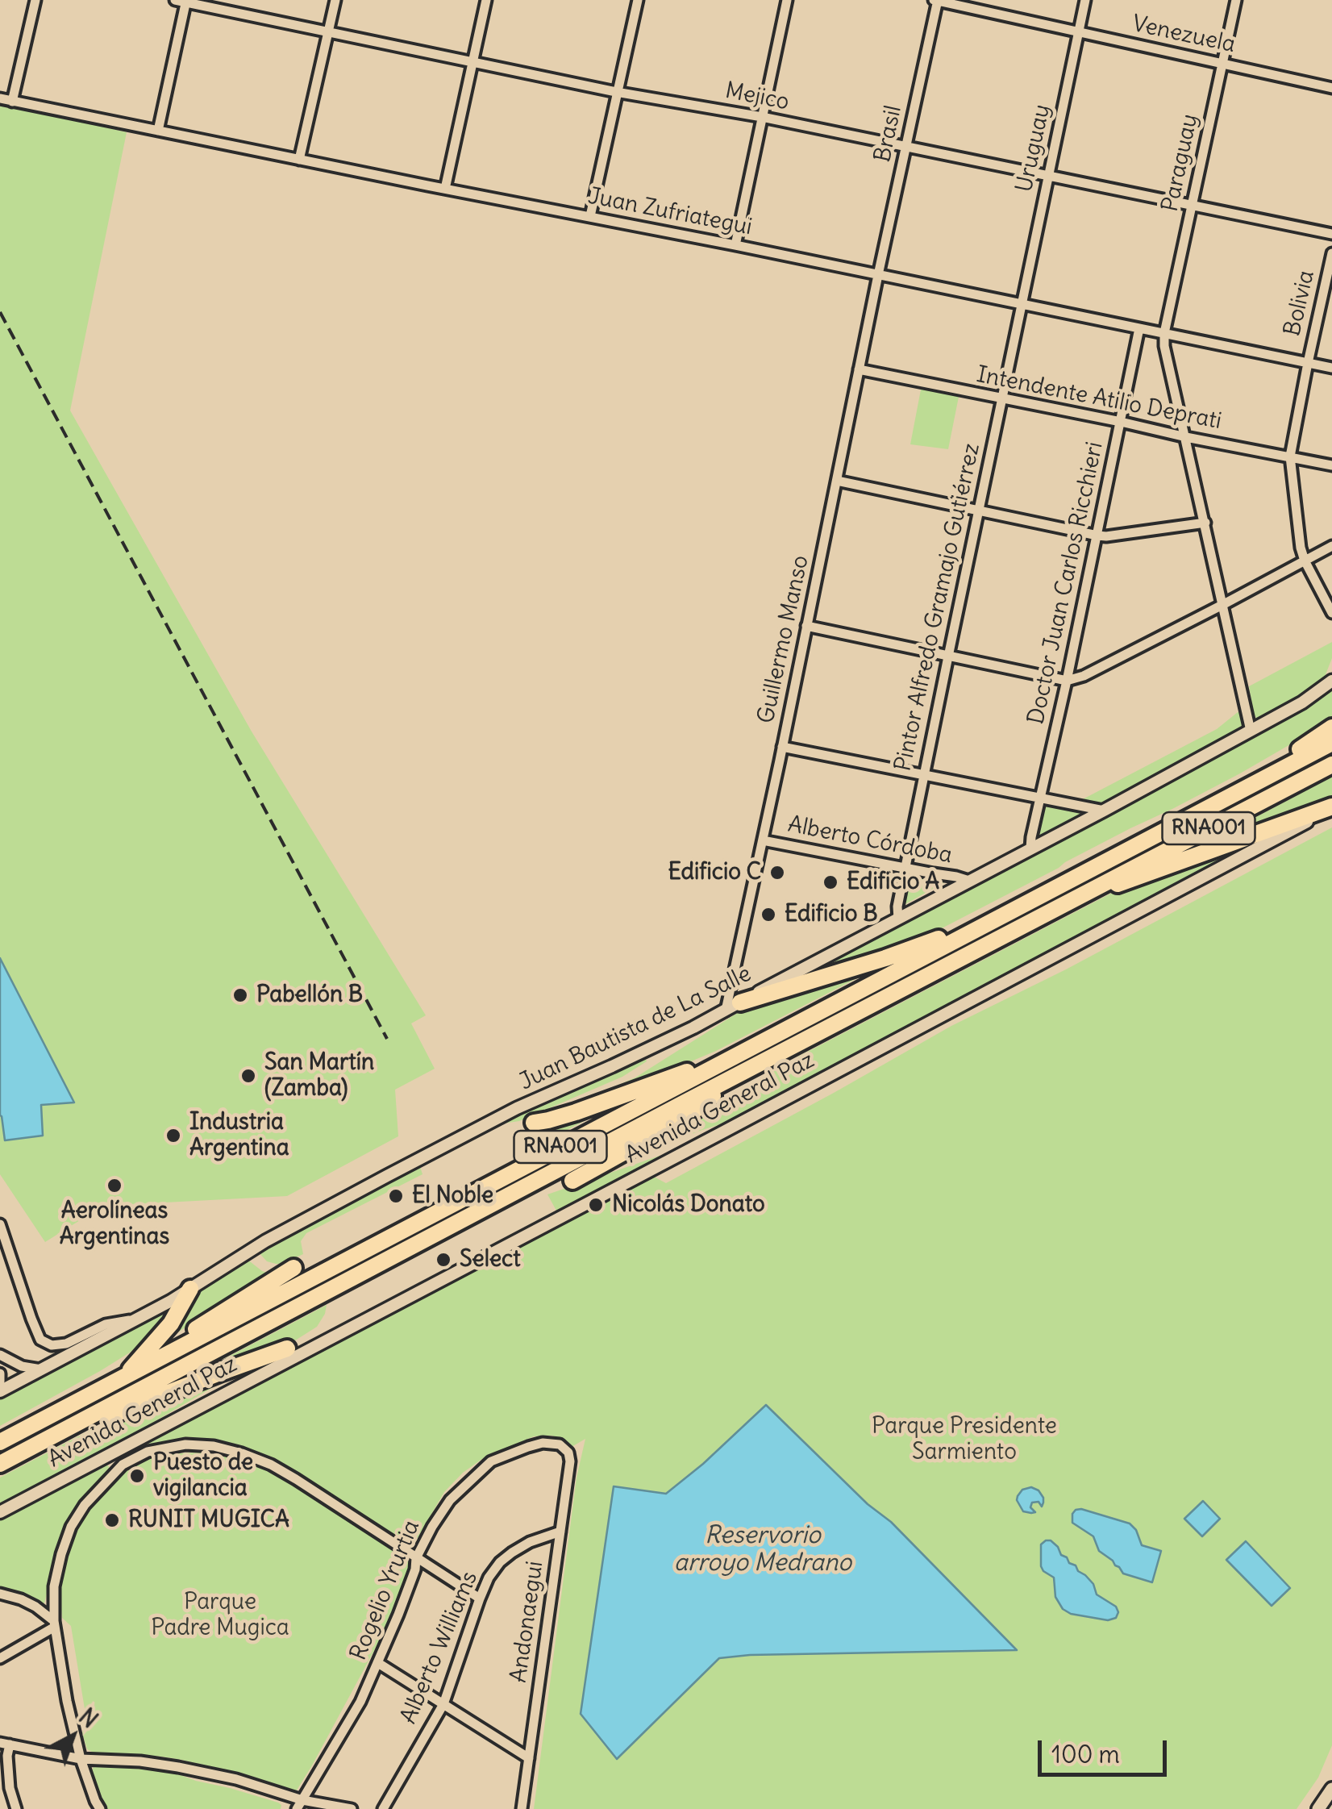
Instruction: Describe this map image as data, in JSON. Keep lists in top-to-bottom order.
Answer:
{
  "streets": {
    "highway": ["RNA001", "Avenida General Paz"],
    "street": [
      "Venezuela",
      "Mejico",
      "Brasil",
      "Uruguay",
      "Paraguay",
      "Juan Zufriategui",
      "Bolivia",
      "Intendente Atilio Deprati",
      "Doctor Juan Carlos Ricchieri",
      "Pintor Alfredo Gramajo Gutiérrez",
      "Guillermo Manso",
      "Alberto Córdoba",
      "Juan Bautista de La Salle",
      "Rogelio Yrurtia",
      "Andonaegui",
      "Alberto Williams"
    ]
  },
  "crossings": [
    ["Venezuela", "Brasil"],
    ["Venezuela", "Uruguay"],
    ["Venezuela", "Paraguay"],
    ["Mejico", "Brasil"],
    ["Mejico", "Uruguay"],
    ["Mejico", "Paraguay"],
    ["Brasil", "Juan Zufriategui"],
    ["Brasil", "Guillermo Manso"],
    ["Uruguay", "Juan Zufriategui"],
    ["Uruguay", "Pintor Alfredo Gramajo Gutiérrez"],
    ["Paraguay", "Juan Zufriategui"],
    ["Juan Zufriategui", "Bolivia"],
    ["Juan Zufriategui", "Doctor Juan Carlos Ricchieri"],
    ["Juan Zufriategui", "Pintor Alfredo Gramajo Gutiérrez"],
    ["Juan Zufriategui", "Guillermo Manso"],
    ["Bolivia", "Intendente Atilio Deprati"],
    ["Intendente Atilio Deprati", "Doctor Juan Carlos Ricchieri"],
    ["Intendente Atilio Deprati", "Pintor Alfredo Gramajo Gutiérrez"],
    ["Intendente Atilio Deprati", "Guillermo Manso"],
    ["Doctor Juan Carlos Ricchieri", "Juan Bautista de La Salle"],
    ["Pintor Alfredo Gramajo Gutiérrez", "Alberto Córdoba"],
    ["Pintor Alfredo Gramajo Gutiérrez", "Juan Bautista de La Salle"],
    ["Guillermo Manso", "Alberto Córdoba"],
    ["Guillermo Manso", "Juan Bautista de La Salle"],
    ["Alberto Córdoba", "Juan Bautista de La Salle"],
    ["Rogelio Yrurtia", "Andonaegui"],
    ["Andonaegui", "Alberto Williams"]
  ],
  "water": ["Reservorio arroyo Medrano"],
  "parks": ["Parque Presidente Sarmiento", "Parque Padre Mugica"],
  "places": [
    "Edificio C",
    "Edificio A",
    "Edificio B",
    "Pabellón B",
    "San Martín (Zamba)",
    "Industria Argentina",
    "Aerolíneas Argentinas",
    "El Noble",
    "Nicolás Donato",
    "Select",
    "Puesto de vigilancia",
    "RUNIT MUGICA"
  ],
  "scale_bar": "100 m",
  "north": "top right"
}
